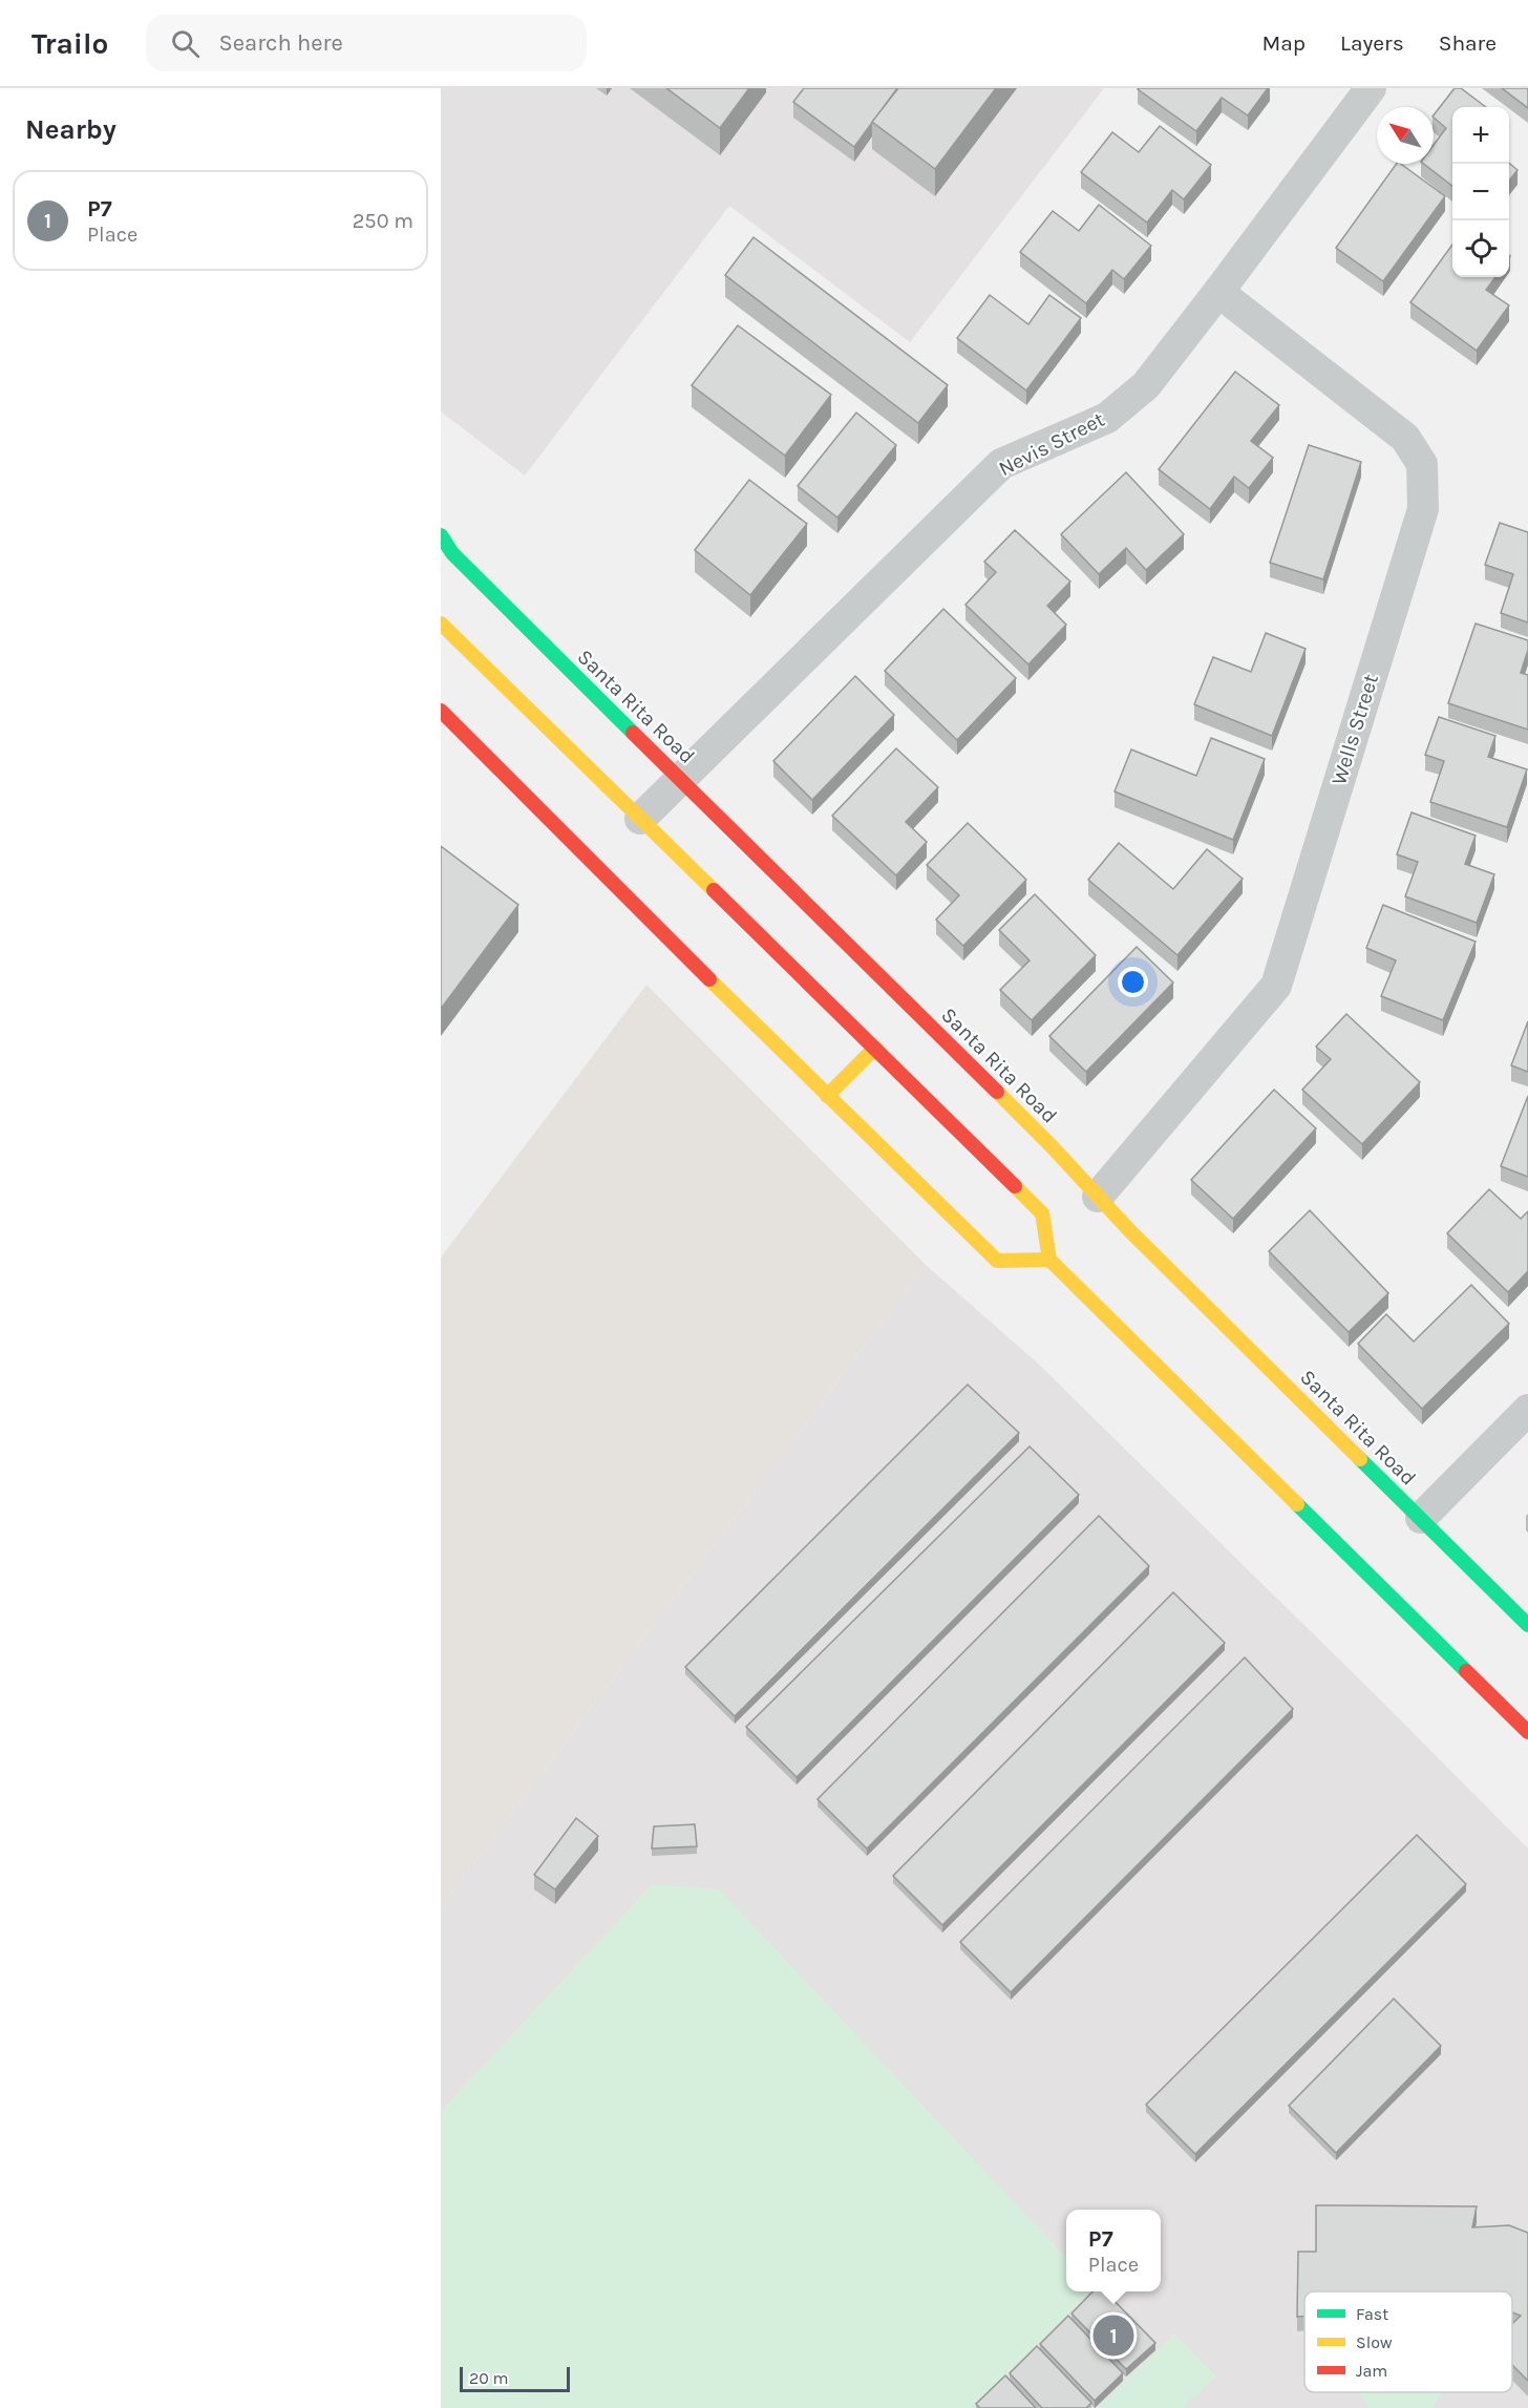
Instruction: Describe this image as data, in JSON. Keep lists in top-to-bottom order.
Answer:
{
  "streets": {
    "main road": ["Santa Rita Road"],
    "street": ["Nevis Street", "Wells Street"]
  },
  "crossings": [
    ["Nevis Street", "Santa Rita Road"],
    ["Nevis Street", "Wells Street"],
    ["Santa Rita Road", "Wells Street"]
  ],
  "legend": ["Fast", "Slow", "Jam"],
  "scale_bar": "20 m",
  "north": "top left",
  "page": {
    "header": "Trailo",
    "search": "Search here",
    "nav": ["Map", "Layers", "Share"],
    "heading": "Nearby",
    "map_buttons": ["+", "−"],
    "list": [
      {
        "mark": "1",
        "name": "P7",
        "note": "Place",
        "value": "250 m"
      }
    ],
    "popup": ["P7", "Place"],
    "pins": "1",
    "scale": "20 m"
  }
}
